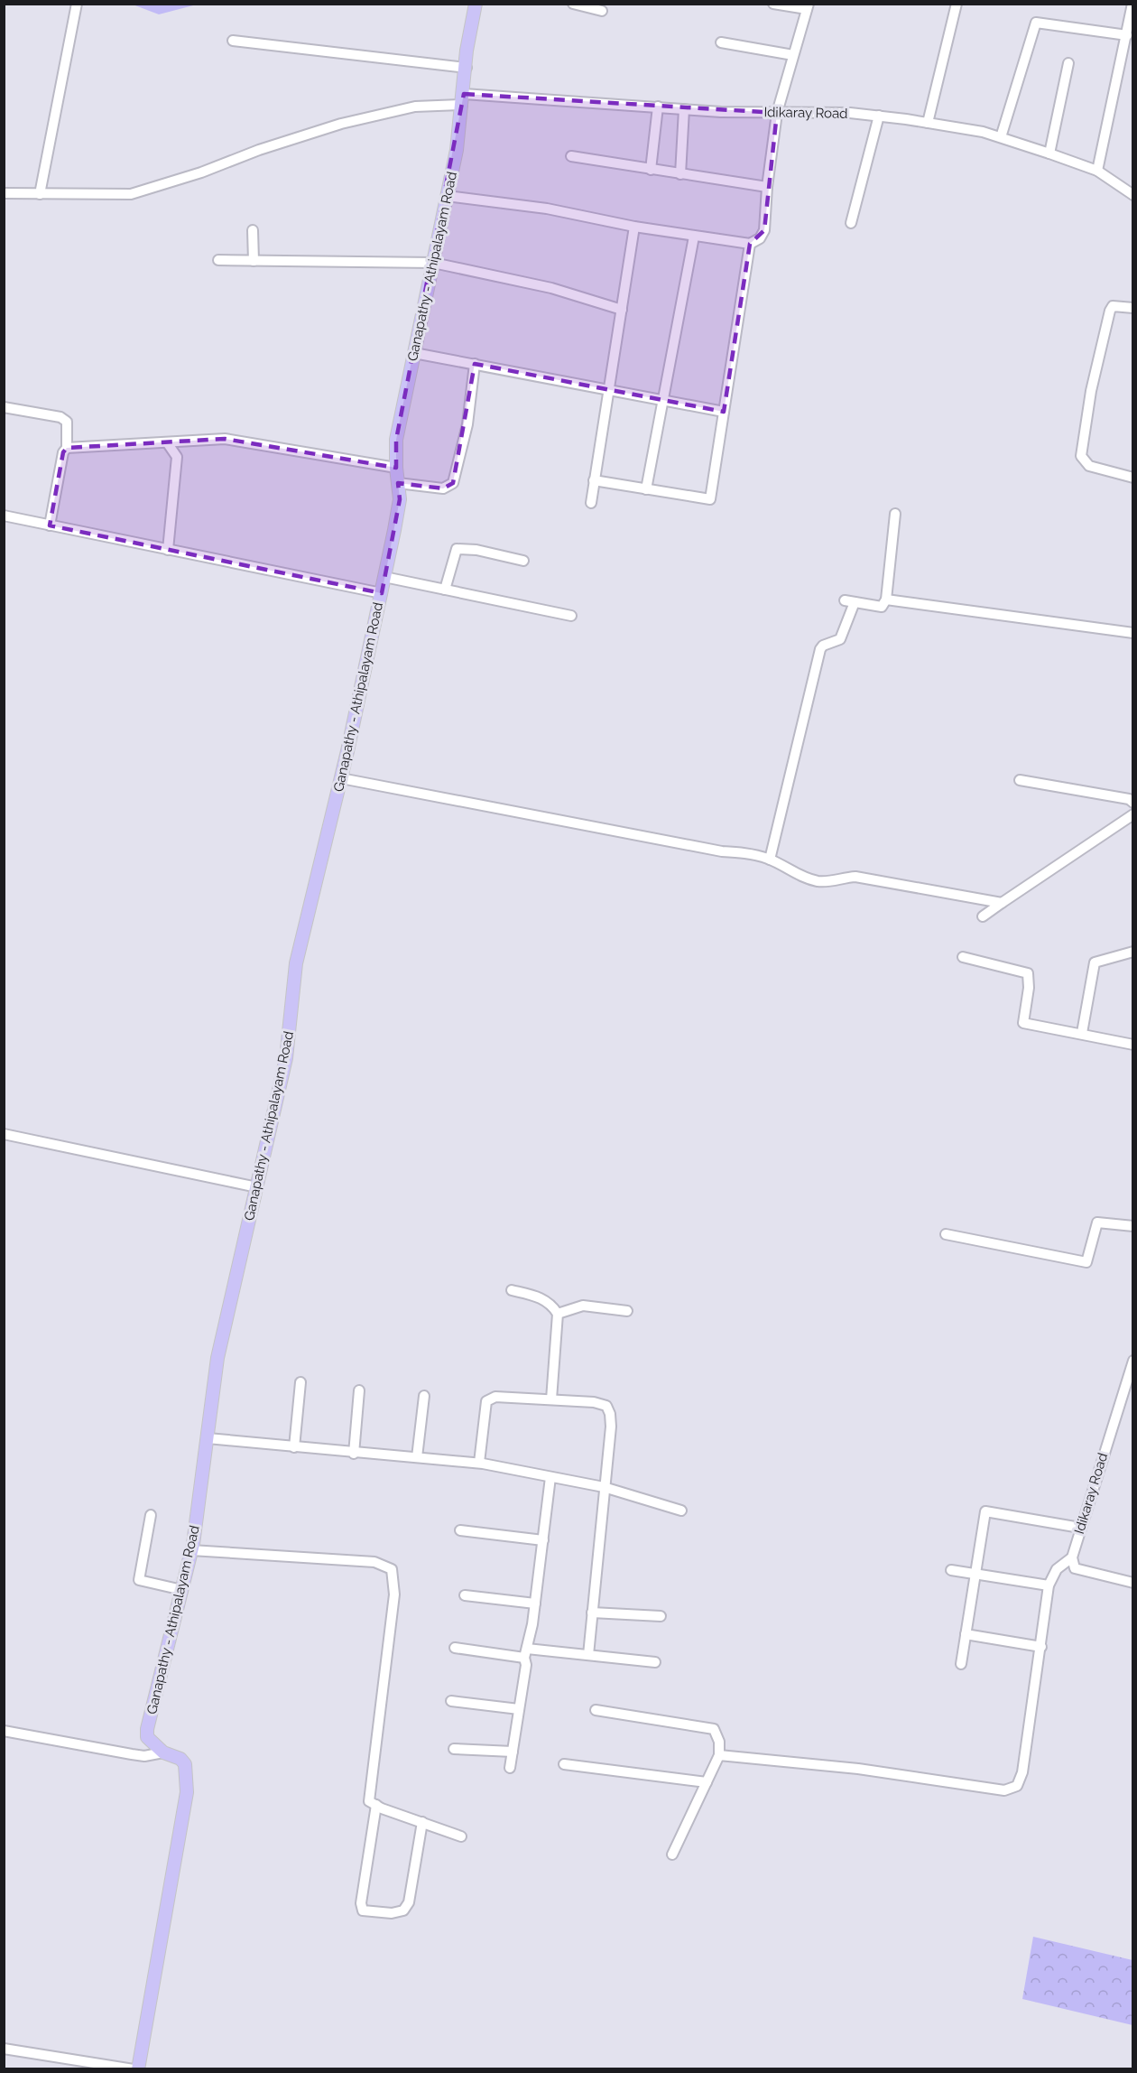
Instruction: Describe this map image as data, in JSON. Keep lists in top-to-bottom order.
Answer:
{
  "streets": {
    "main road": ["Ganapathy - Athipalayam Road"],
    "street": ["Idikaray Road"]
  },
  "crossings": [
    ["Idikaray Road", "Ganapathy - Athipalayam Road"]
  ]
}
